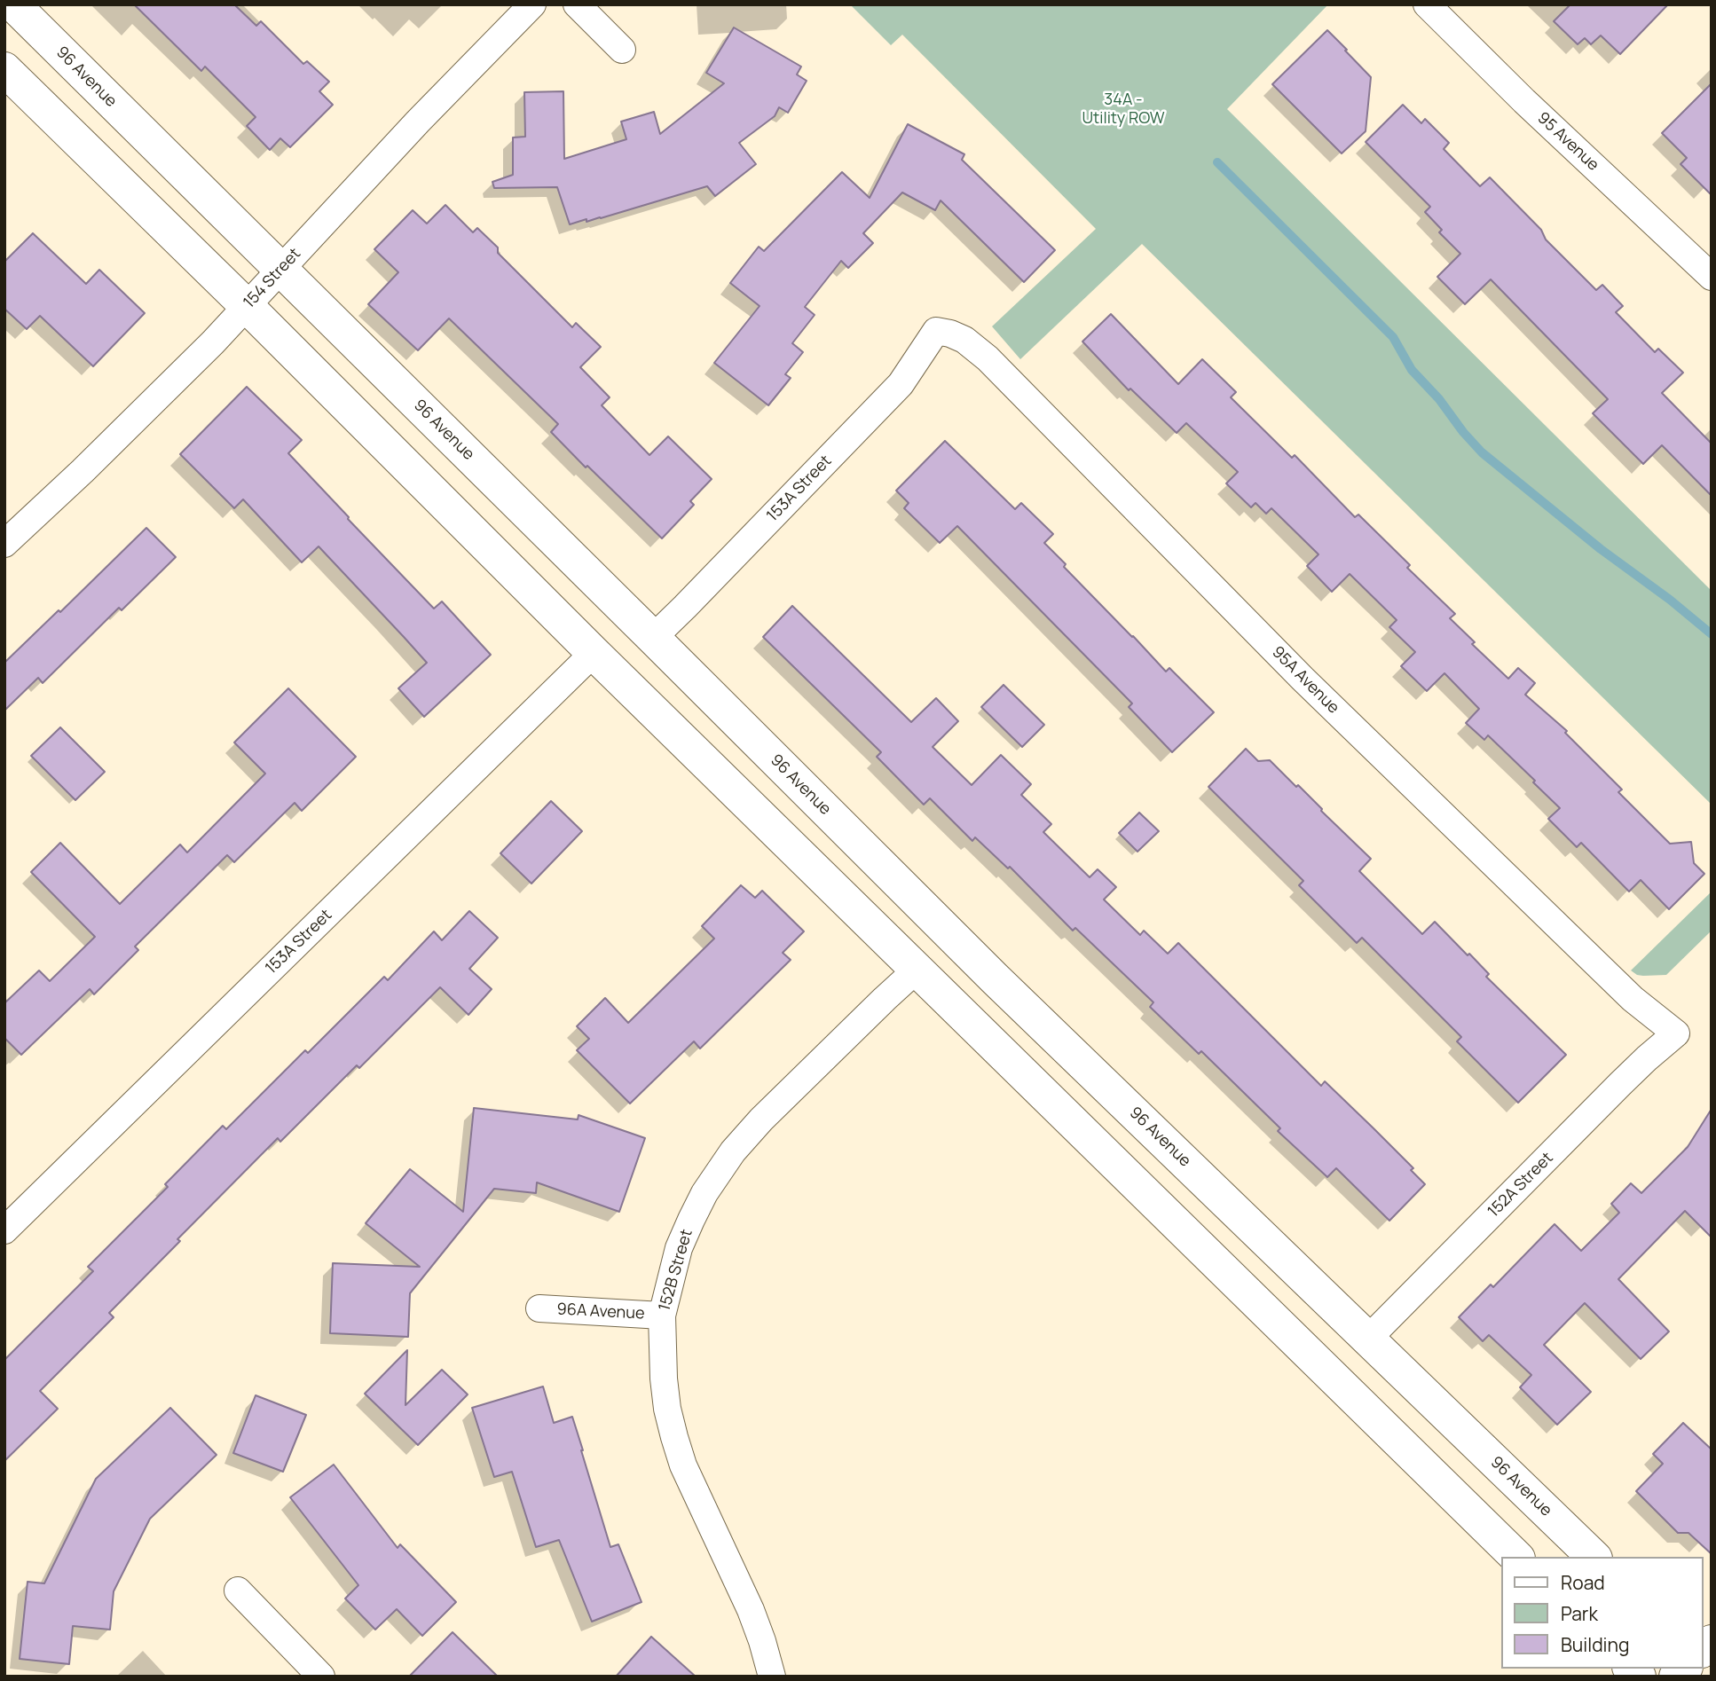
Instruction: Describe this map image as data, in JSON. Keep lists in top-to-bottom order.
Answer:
{
  "streets": {
    "main road": ["96 Avenue"],
    "street": [
      "95 Avenue",
      "154 Street",
      "153A Street",
      "95A Avenue",
      "152A Street",
      "152B Street",
      "96A Avenue"
    ]
  },
  "crossings": [
    ["96 Avenue", "154 Street"],
    ["96 Avenue", "153A Street"],
    ["96 Avenue", "152A Street"],
    ["153A Street", "95A Avenue"],
    ["95A Avenue", "152A Street"],
    ["152B Street", "96A Avenue"]
  ],
  "parks": ["34A - Utility ROW"],
  "legend": ["Road", "Park", "Building"]
}
